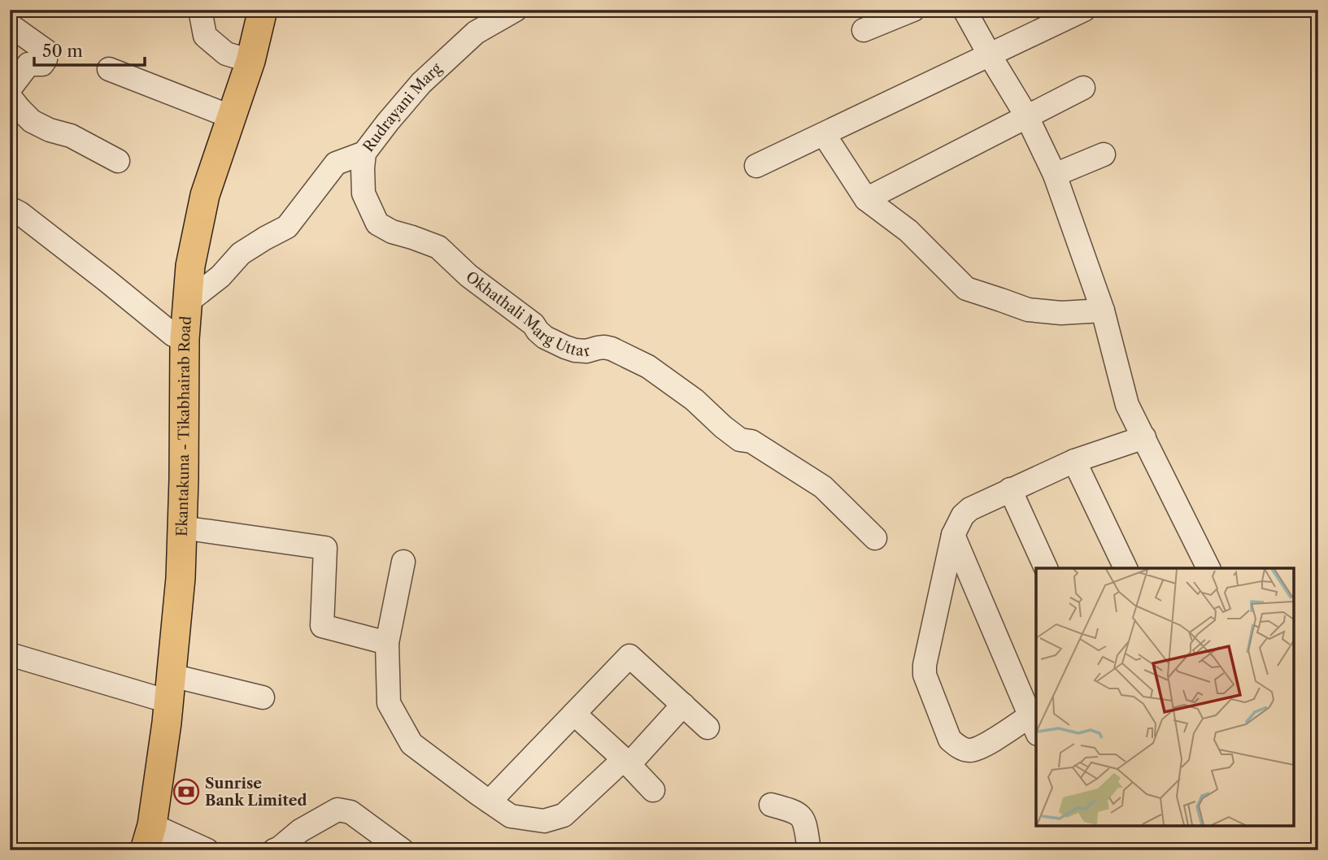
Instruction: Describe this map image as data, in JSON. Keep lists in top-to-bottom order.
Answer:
{
  "streets": {
    "main road": ["Ekantakuna - Tikabhairab Road"],
    "street": ["Rudrayani Marg", "Okhathali Marg Uttar"]
  },
  "crossings": [
    ["Rudrayani Marg", "Okhathali Marg Uttar"],
    ["Rudrayani Marg", "Ekantakuna - Tikabhairab Road"]
  ],
  "places": {
    "bank": ["Sunrise Bank Limited"]
  },
  "scale_bar": "50 m"
}
